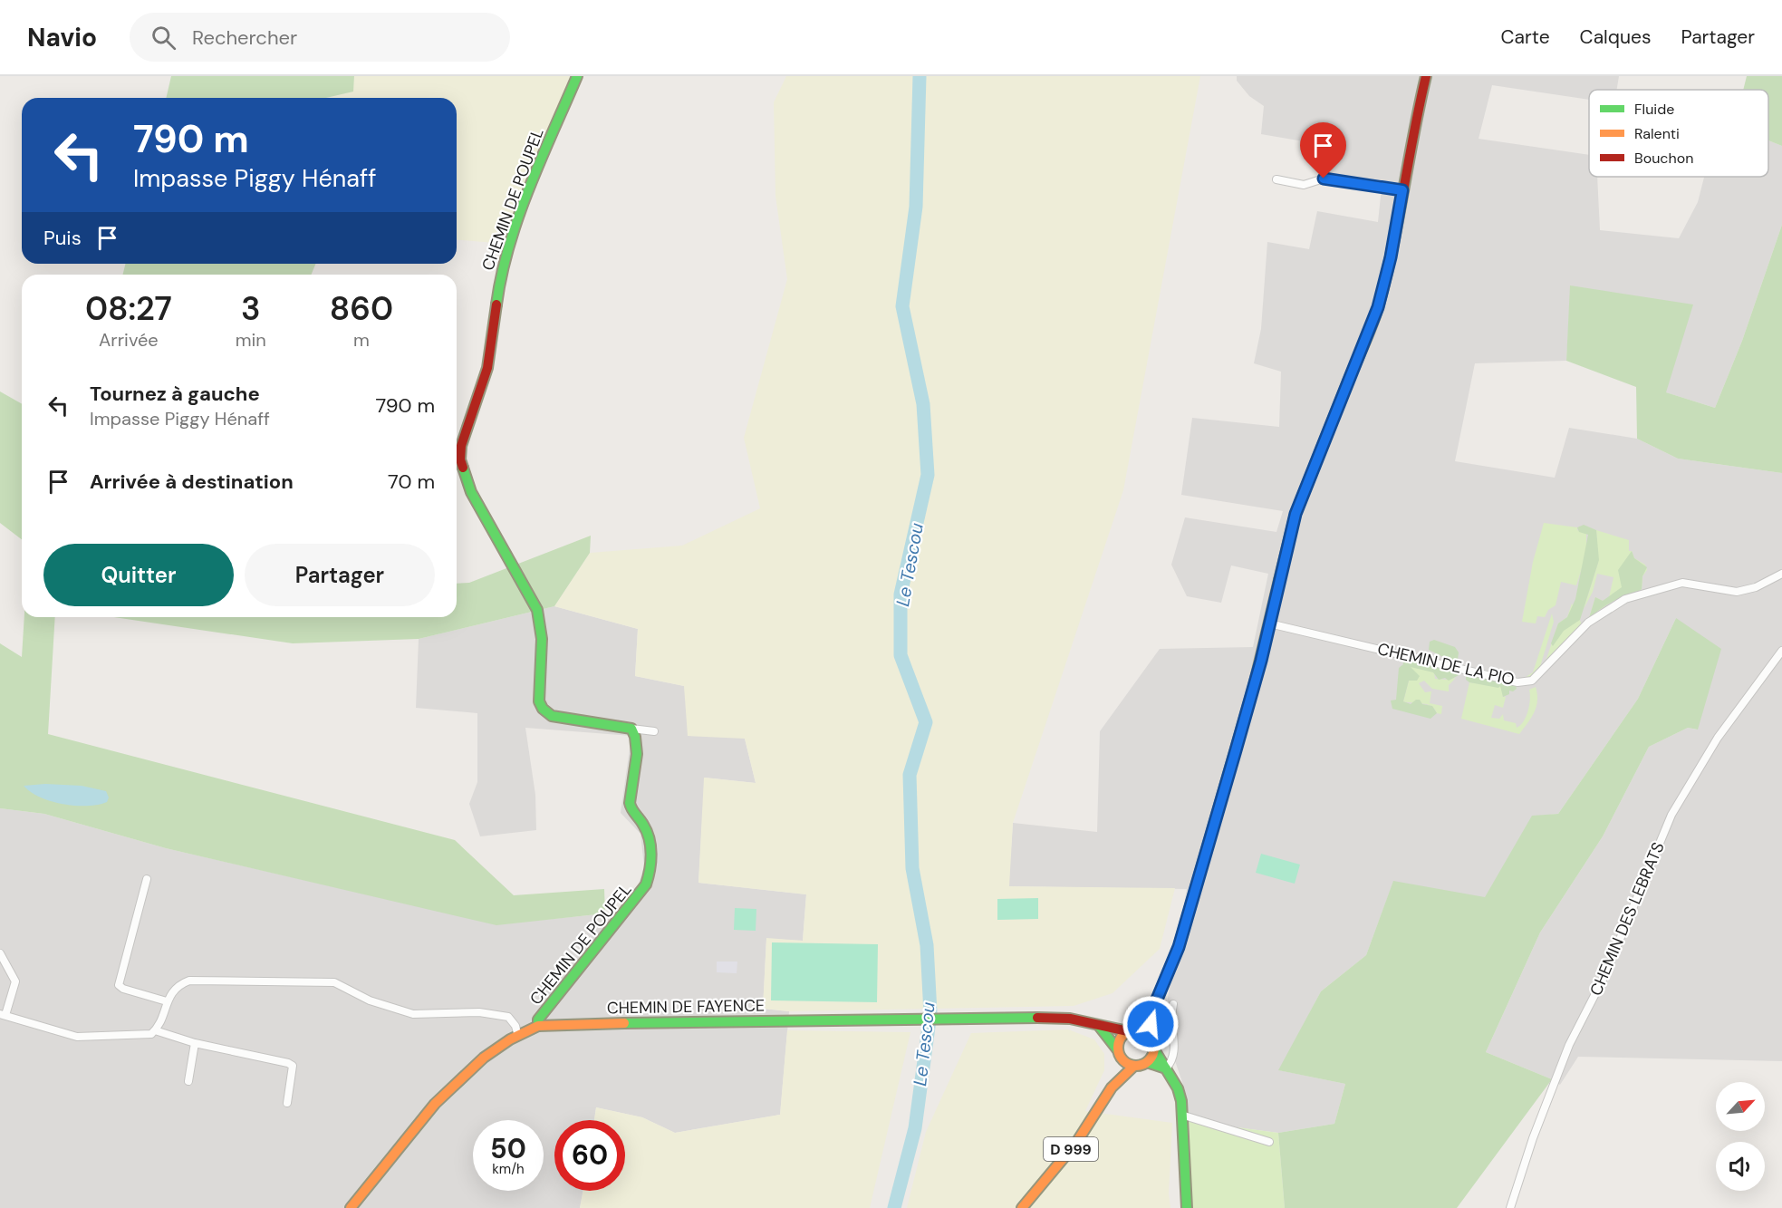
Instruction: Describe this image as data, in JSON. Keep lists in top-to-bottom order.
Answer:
{
  "streets": {
    "street": [
      "CHEMIN DE POUPEL",
      "CHEMIN DE LA PIO",
      "CHEMIN DES LEBRATS",
      "CHEMIN DE FAYENCE",
      "D 999"
    ]
  },
  "crossings": [
    ["CHEMIN DE POUPEL", "CHEMIN DE FAYENCE"],
    ["CHEMIN DE FAYENCE", "D 999"]
  ],
  "water": ["Le Tescou"],
  "legend": ["Fluide", "Ralenti", "Bouchon"],
  "north": "top right",
  "page": {
    "header": "Navio",
    "search": "Rechercher",
    "nav": ["Carte", "Calques", "Partager"],
    "turn": ["790 m", "Impasse Piggy Hénaff"],
    "then": "Puis",
    "eta": [
      "08:27",
      "Arrivée",
      "3",
      "min",
      "860",
      "m"
    ],
    "list": [
      {
        "name": "Tournez à gauche",
        "note": "Impasse Piggy Hénaff",
        "value": "790 m"
      },
      {
        "name": "Arrivée à destination",
        "value": "70 m"
      }
    ],
    "buttons": ["Quitter", "Partager"],
    "speed": "50 km/h",
    "limit": "60"
  }
}
